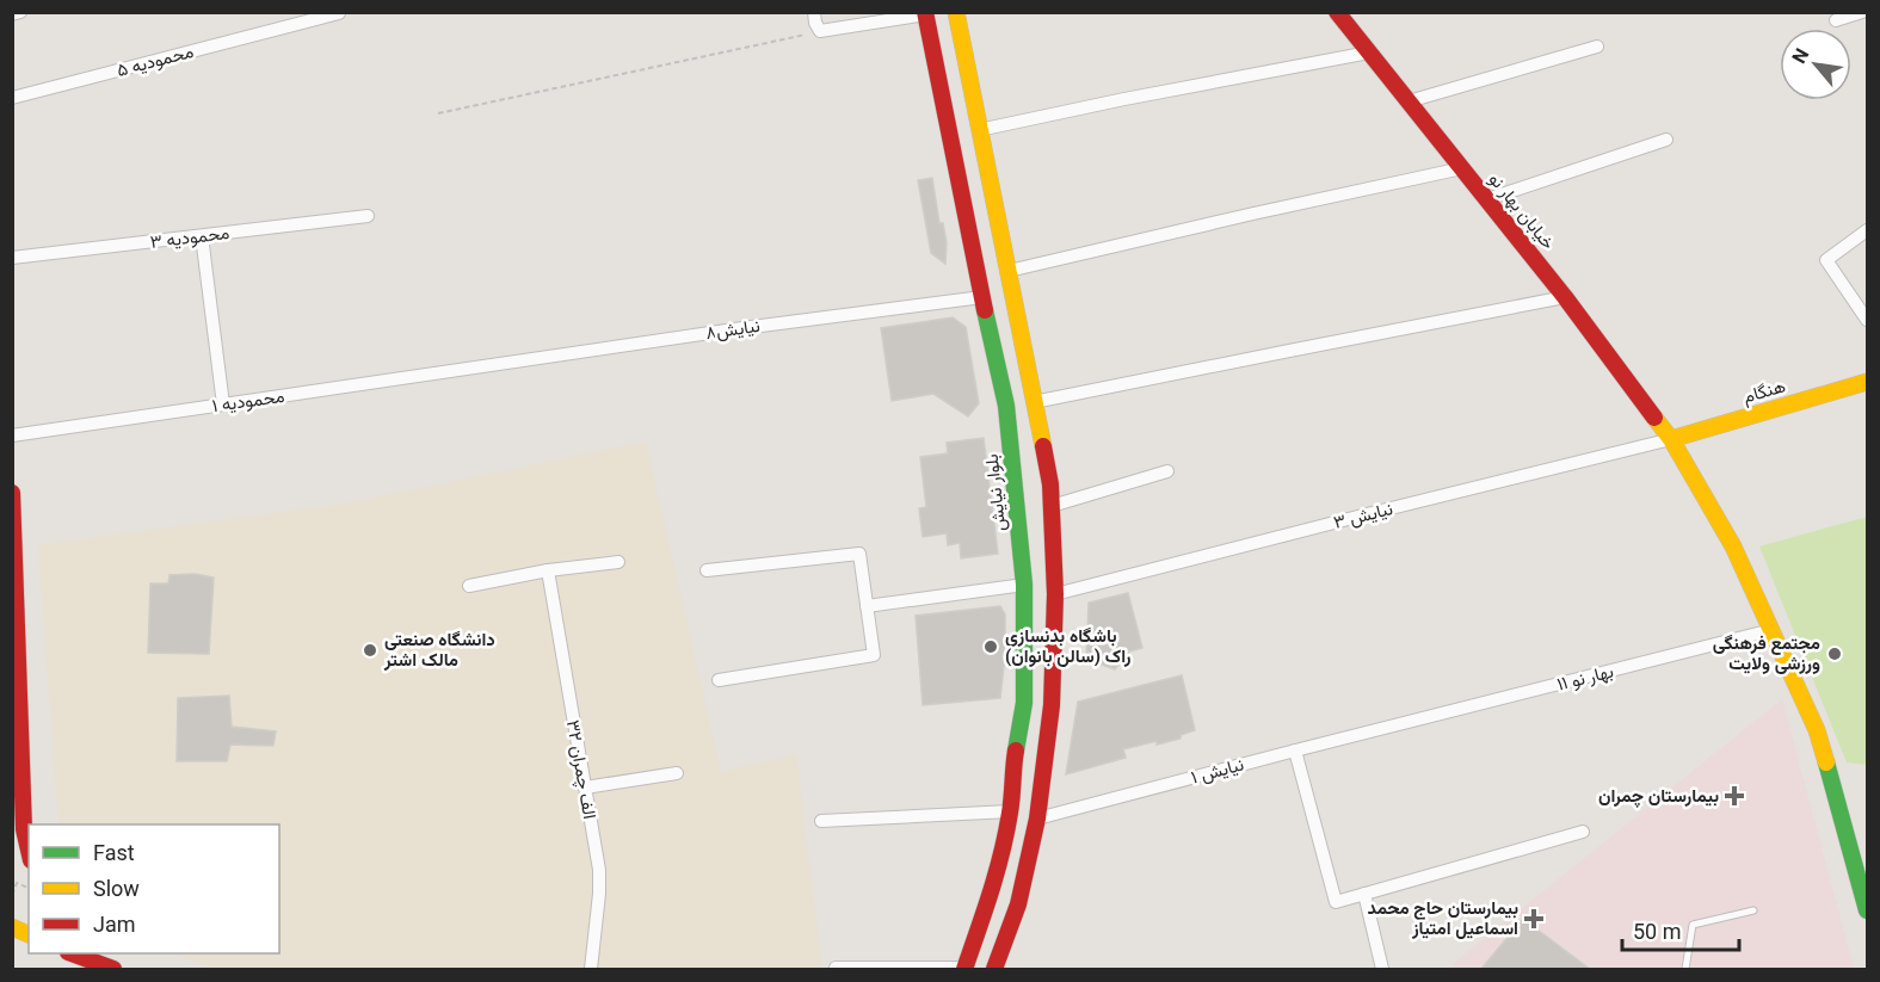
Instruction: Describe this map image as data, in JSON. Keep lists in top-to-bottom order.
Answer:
{
  "streets": {
    "main road": ["خیابان بهار نو", "هنگام", "بلوار نیایش"],
    "street": [
      "۵ محمودیه",
      "۳ محمودیه",
      "نیایش۸",
      "۱ محمودیه",
      "نیایش ۳",
      "۱۱ بهار نو",
      "۳۲ الف چمران",
      "نیایش ۱"
    ]
  },
  "crossings": [
    ["خیابان بهار نو", "هنگام"],
    ["خیابان بهار نو", "نیایش ۳"],
    ["خیابان بهار نو", "۱۱ بهار نو"],
    ["نیایش۸", "۱ محمودیه"],
    ["نیایش۸", "بلوار نیایش"],
    ["هنگام", "نیایش ۳"],
    ["۱۱ بهار نو", "نیایش ۱"]
  ],
  "places": {
    "other": ["باشگاه بدنسازی راک (سالن بانوان)", "دانشگاه صنعتی مالک اشتر", "مجتمع فرهنگی ورزشی ولایت"],
    "health": ["بیمارستان چمران", "بیمارستان حاج محمد اسماعیل امتیاز"]
  },
  "legend": ["Fast", "Slow", "Jam"],
  "scale_bar": "50 m",
  "north": "top left"
}
